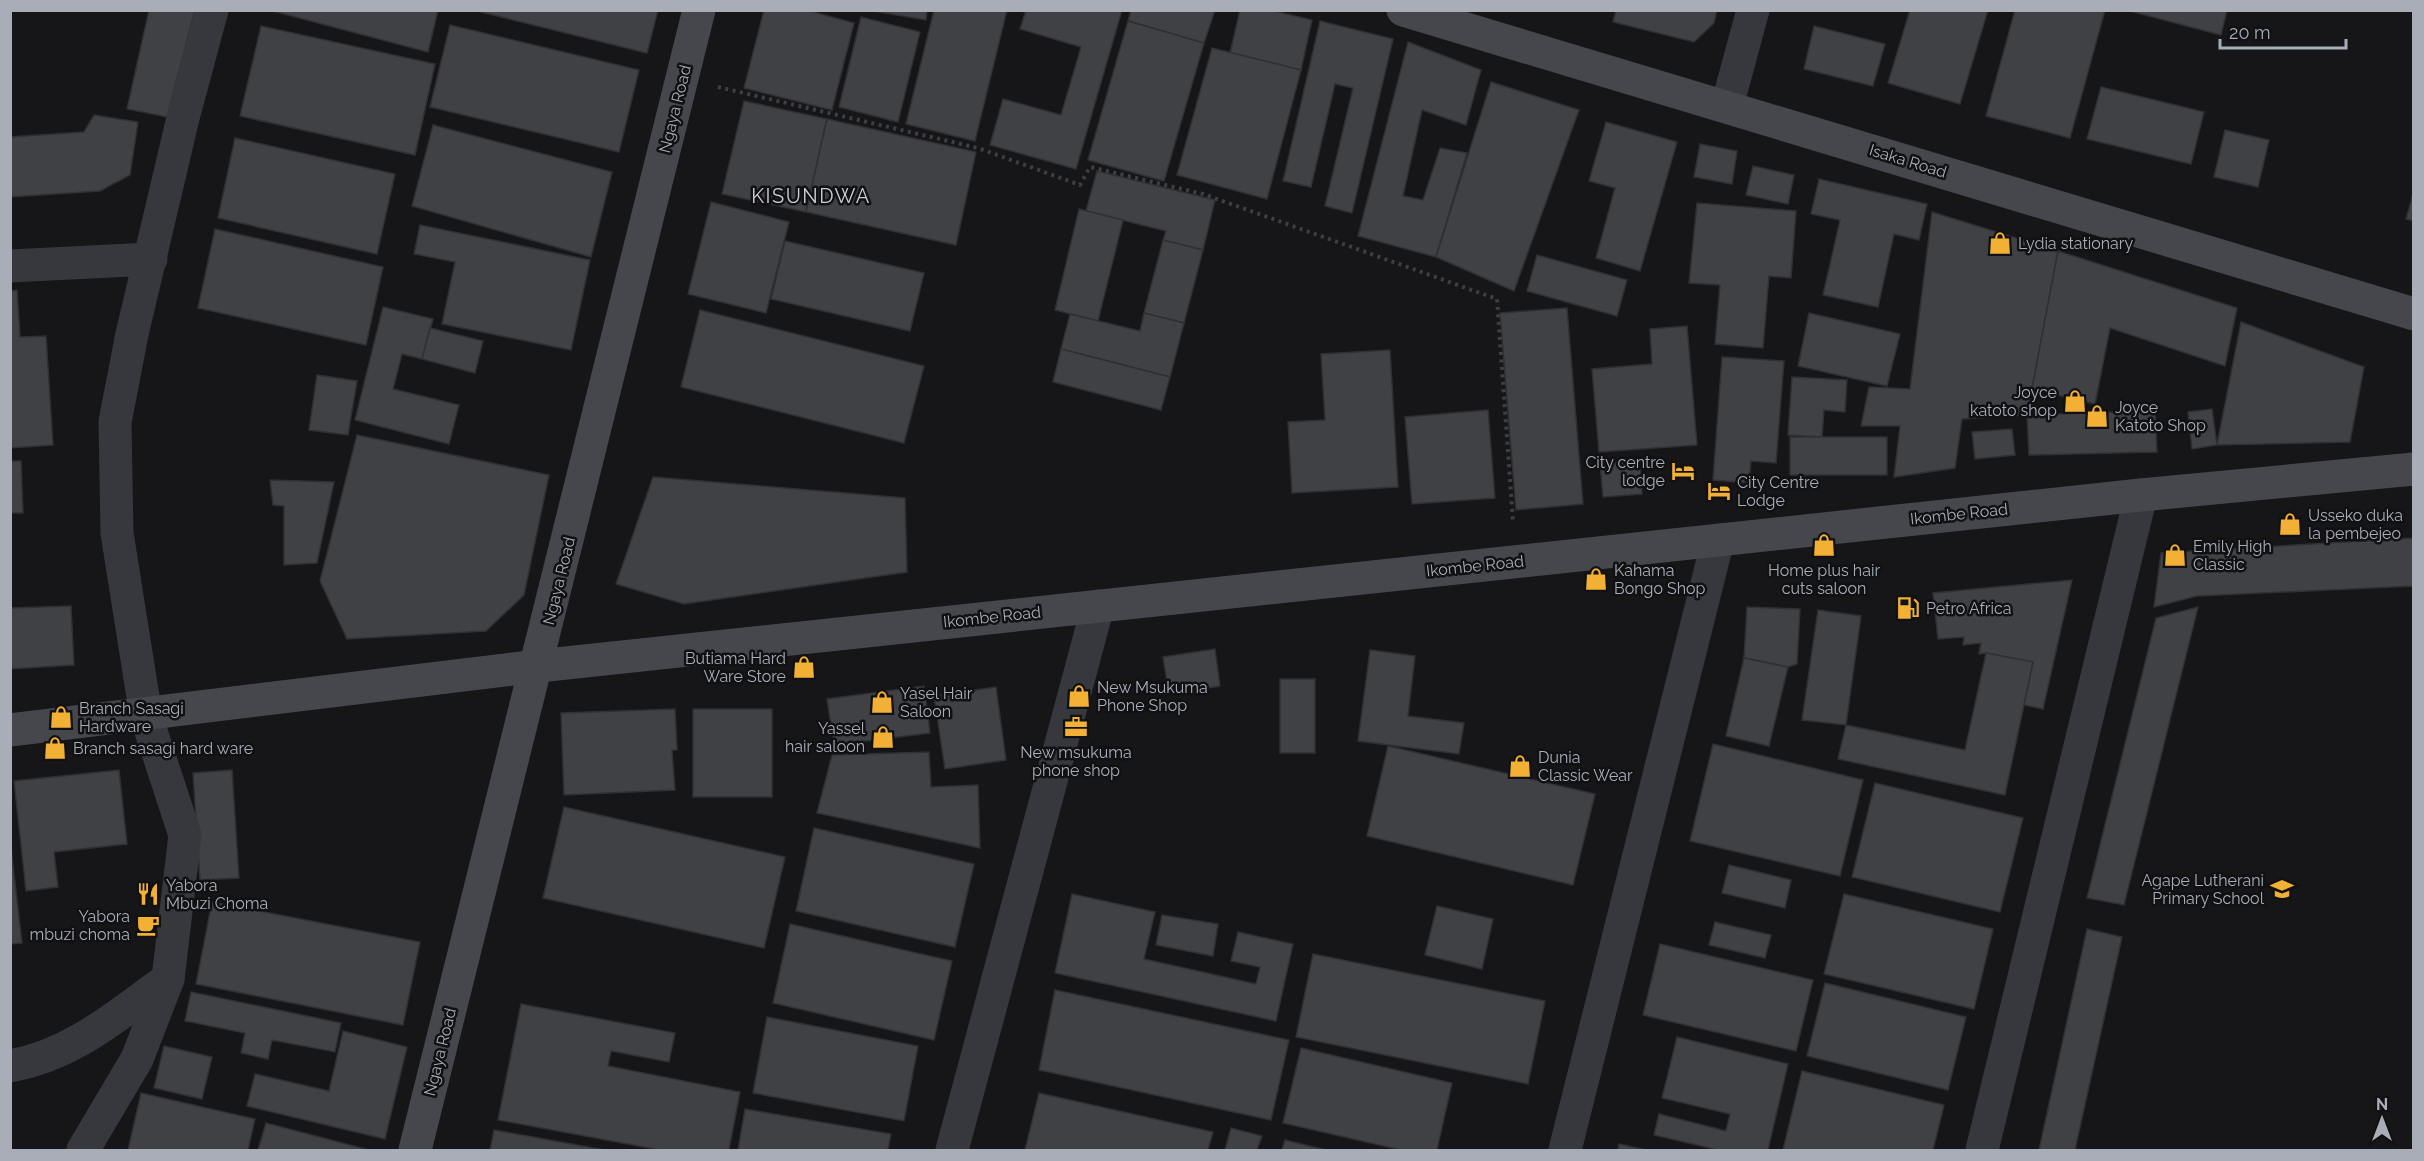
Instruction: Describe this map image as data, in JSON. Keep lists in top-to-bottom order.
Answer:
{
  "streets": {
    "street": ["Ngaya Road", "Isaka Road", "Ikombe Road"]
  },
  "crossings": [
    ["Ngaya Road", "Ikombe Road"]
  ],
  "districts": ["KISUNDWA"],
  "places": {
    "shop": [
      "Lydia stationary",
      "Joyce katoto shop",
      "Joyce Katoto Shop",
      "Usseko duka la pembejeo",
      "Home plus hair cuts saloon",
      "Emily High Classic",
      "Kahama Bongo Shop",
      "Butiama Hard Ware Store",
      "New Msukuma Phone Shop",
      "Yasel Hair Saloon",
      "Branch Sasagi Hardware",
      "Yassel hair saloon",
      "Branch sasagi hard ware",
      "Dunia Classic Wear"
    ],
    "hotel": ["City centre lodge", "City Centre Lodge"],
    "fuel station": ["Petro Africa"],
    "office": ["New msukuma phone shop"],
    "school or university": ["Agape Lutherani Primary School"],
    "restaurant": ["Yabora Mbuzi Choma"],
    "cafe": ["Yabora mbuzi choma"]
  },
  "scale_bar": "20 m",
  "north": "top"
}
